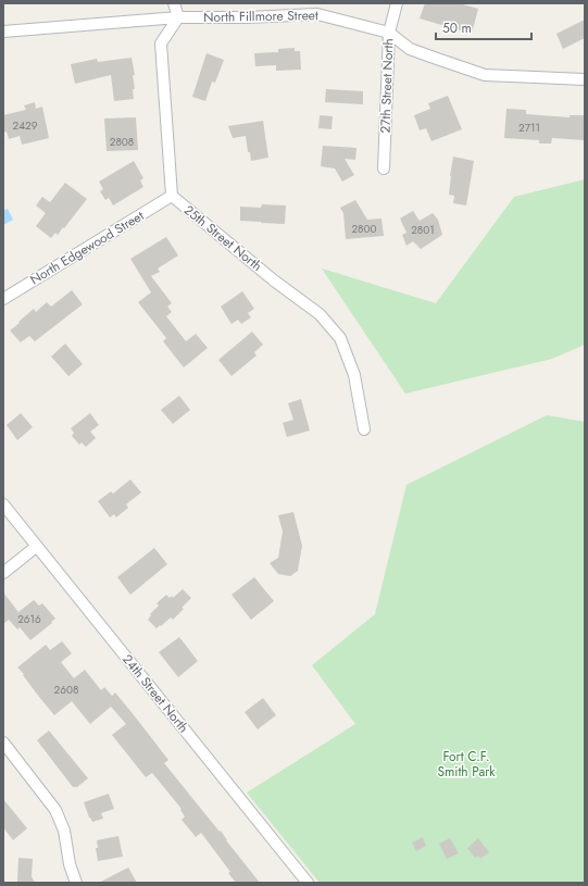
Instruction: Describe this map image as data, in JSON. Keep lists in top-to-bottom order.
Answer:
{
  "streets": {
    "street": [
      "North Fillmore Street",
      "27th Street North",
      "25th Street North",
      "North Edgewood Street",
      "24th Street North"
    ]
  },
  "crossings": [
    ["North Fillmore Street", "27th Street North"],
    ["North Fillmore Street", "25th Street North"],
    ["25th Street North", "North Edgewood Street"]
  ],
  "parks": ["Fort C.F. Smith Park"],
  "house_numbers": [
    "2429",
    "2711",
    "2808",
    "2800",
    "2801",
    "2616",
    "2608"
  ],
  "scale_bar": "50 m"
}
